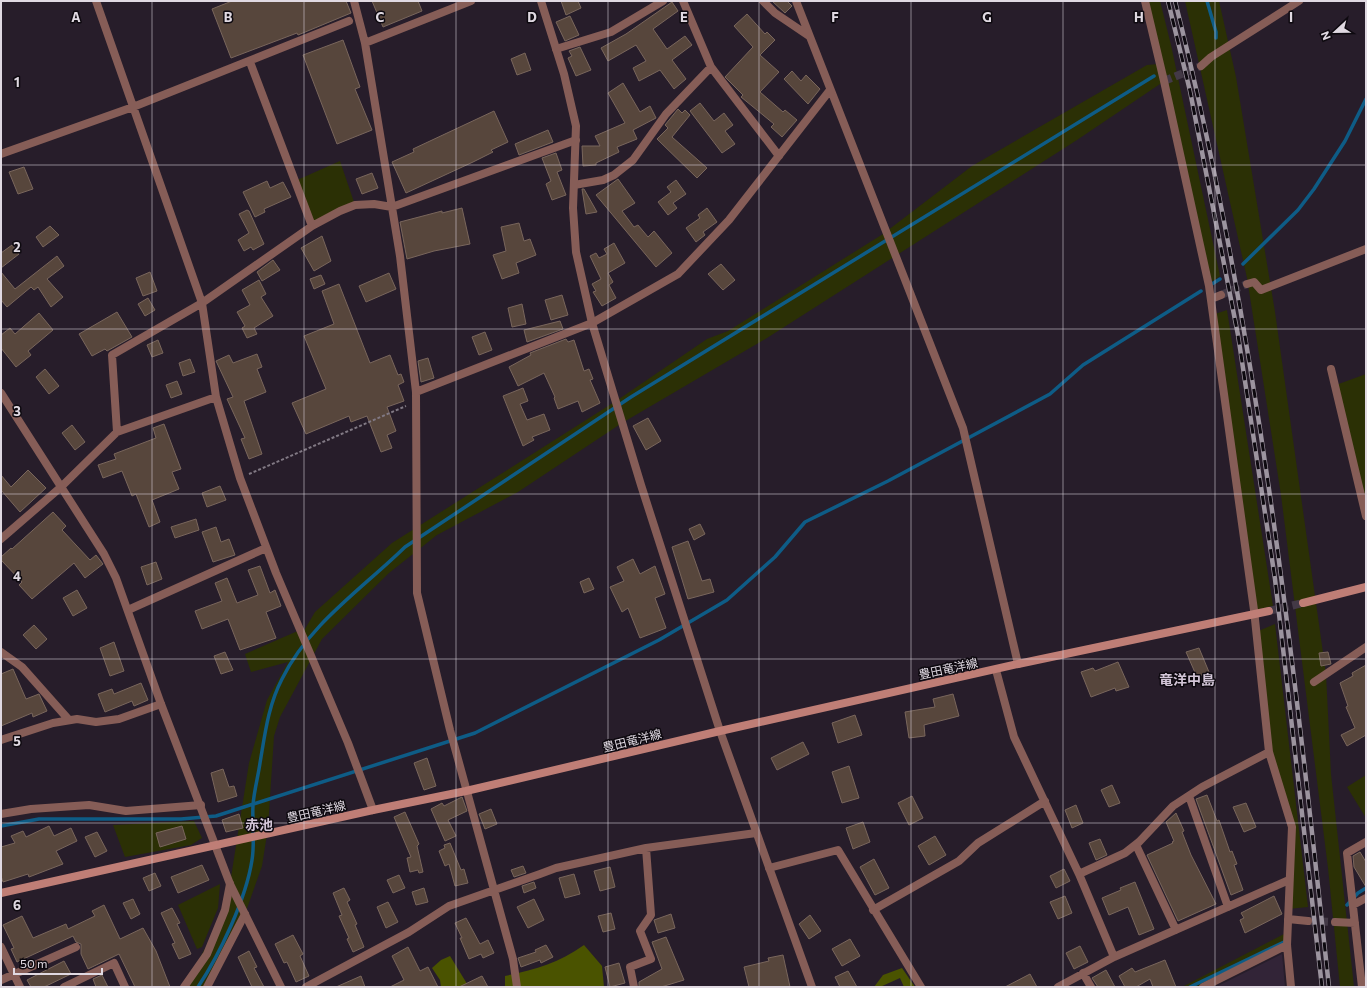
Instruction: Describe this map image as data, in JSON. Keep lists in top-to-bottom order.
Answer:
{
  "streets": {
    "main road": ["豊田竜洋線"]
  },
  "districts": ["竜洋中島", "赤池"],
  "scale_bar": "50 m",
  "north": "left",
  "grid": {
    "columns": [
      "A",
      "B",
      "C",
      "D",
      "E",
      "F",
      "G",
      "H",
      "I"
    ],
    "rows": [
      "1",
      "2",
      "3",
      "4",
      "5",
      "6"
    ]
  }
}
